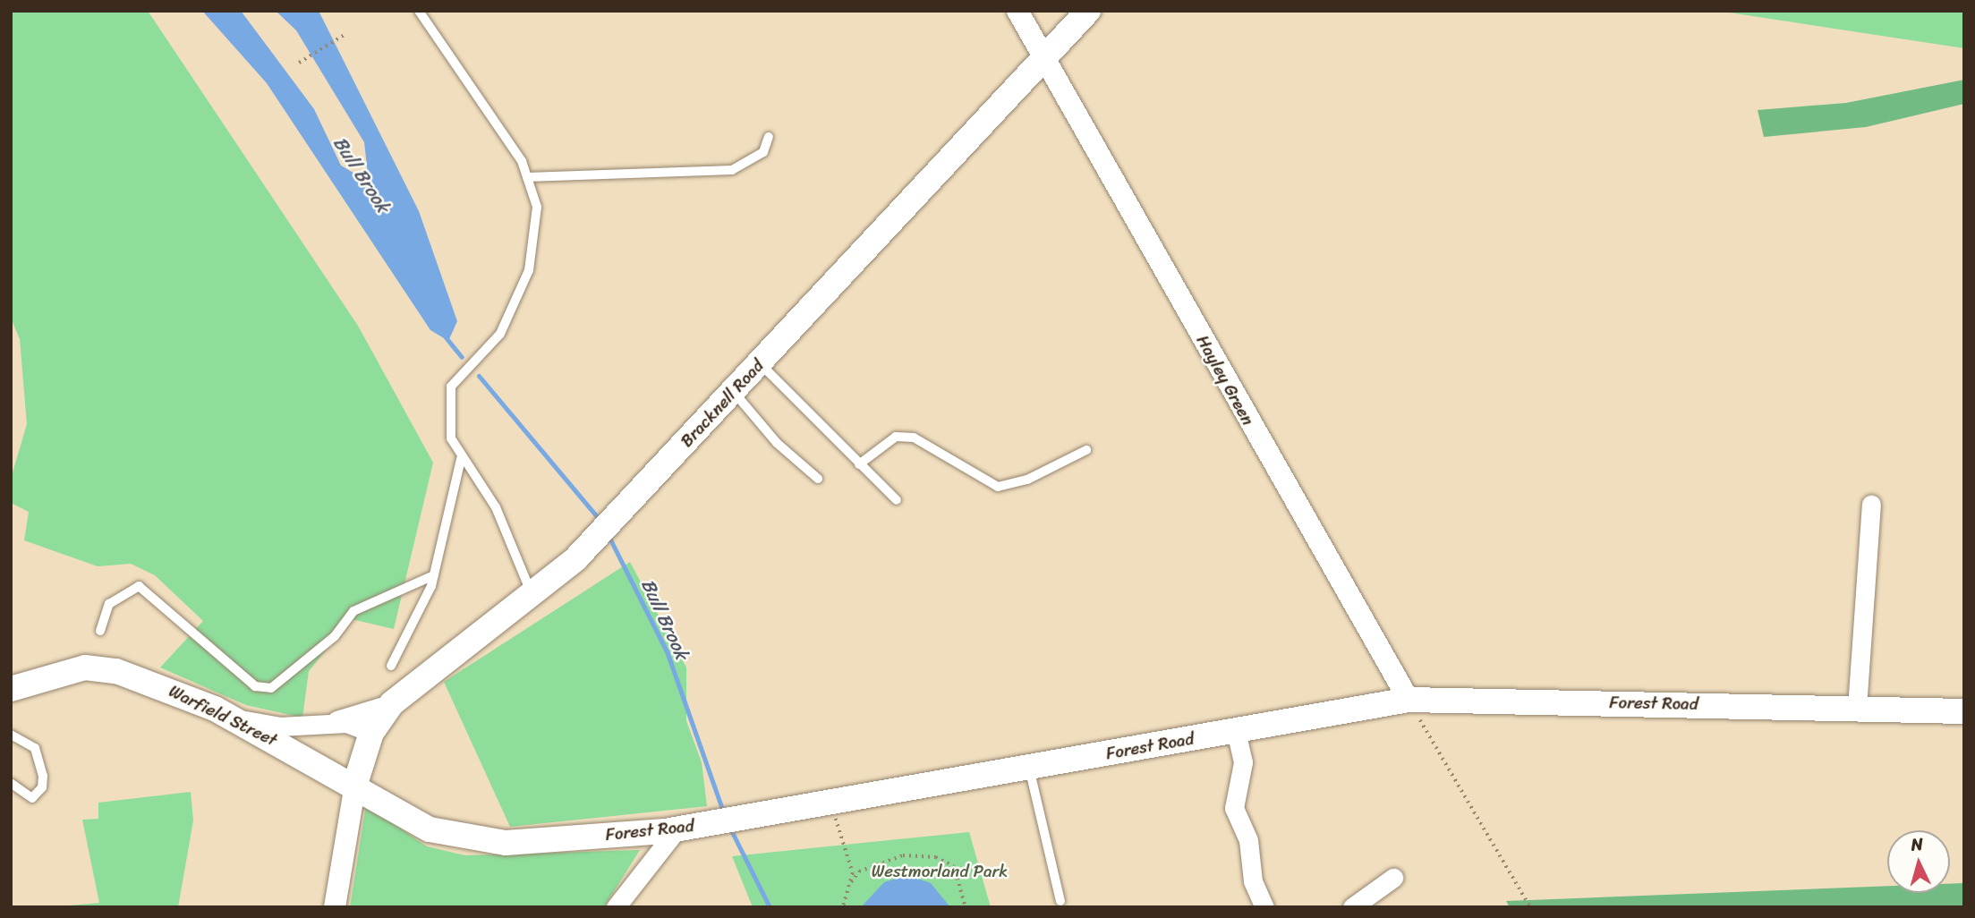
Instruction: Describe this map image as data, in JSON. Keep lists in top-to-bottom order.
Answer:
{
  "streets": {
    "main road": ["Bracknell Road", "Forest Road", "Warfield Street"],
    "street": ["Hayley Green"]
  },
  "crossings": [
    ["Hayley Green", "Bracknell Road"],
    ["Hayley Green", "Forest Road"],
    ["Bracknell Road", "Forest Road"],
    ["Bracknell Road", "Warfield Street"],
    ["Forest Road", "Warfield Street"]
  ],
  "water": ["Bull Brook"],
  "parks": ["Westmorland Park"],
  "north": "top"
}
